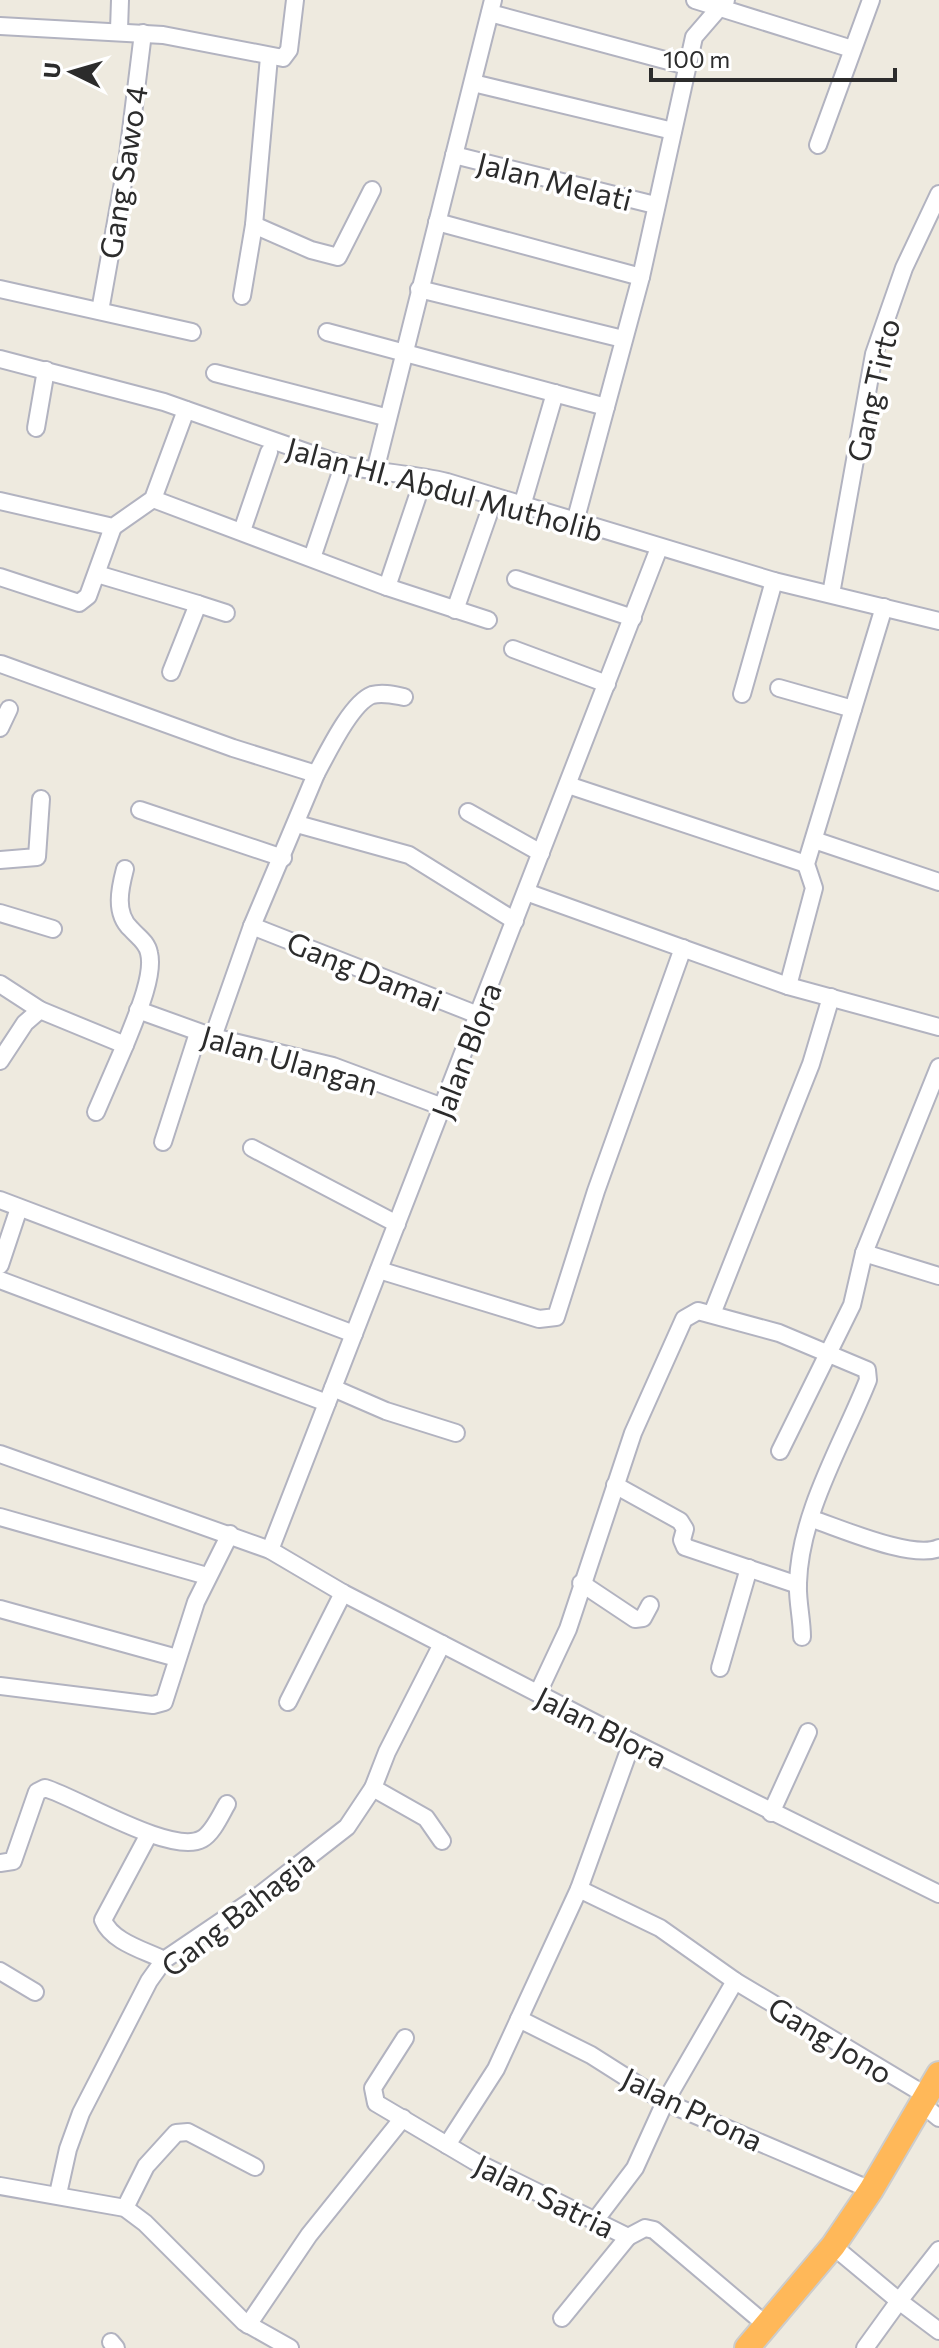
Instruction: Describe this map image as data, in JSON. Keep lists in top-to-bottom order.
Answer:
{
  "streets": {
    "street": [
      "Gang Sawo 4",
      "Jalan Melati",
      "Gang Tirto",
      "Jalan HI. Abdul Mutholib",
      "Gang Damai",
      "Jalan Blora",
      "Jalan Ulangan",
      "Gang Bahagia",
      "Gang Jono",
      "Jalan Prona",
      "Jalan Satria"
    ]
  },
  "crossings": [
    ["Gang Tirto", "Jalan HI. Abdul Mutholib"],
    ["Jalan HI. Abdul Mutholib", "Jalan Blora"],
    ["Gang Damai", "Jalan Blora"],
    ["Jalan Blora", "Jalan Ulangan"],
    ["Jalan Blora", "Gang Bahagia"]
  ],
  "scale_bar": "100 m",
  "north": "left"
}
